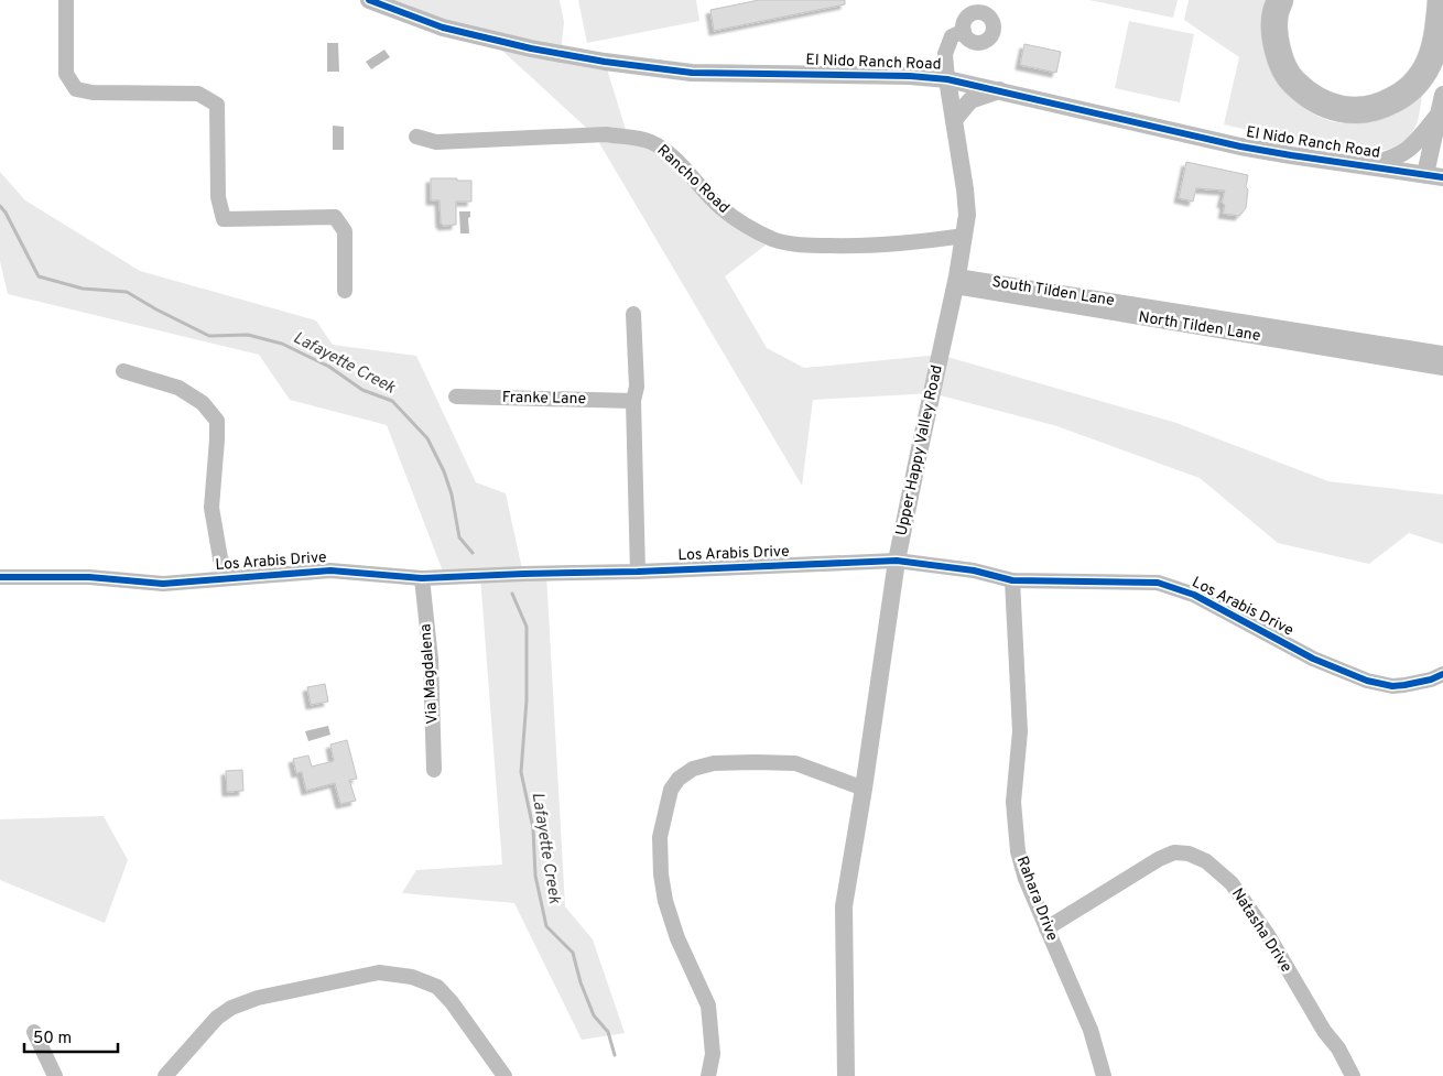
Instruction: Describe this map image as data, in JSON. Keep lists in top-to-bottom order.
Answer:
{
  "streets": {
    "street": [
      "El Nido Ranch Road",
      "Rancho Road",
      "South Tilden Lane",
      "North Tilden Lane",
      "Franke Lane",
      "Upper Happy Valley Road",
      "Los Arabis Drive",
      "Via Magdalena",
      "Rahara Drive",
      "Natasha Drive"
    ]
  },
  "crossings": [
    ["El Nido Ranch Road", "Upper Happy Valley Road"],
    ["Rancho Road", "Upper Happy Valley Road"],
    ["South Tilden Lane", "North Tilden Lane"],
    ["South Tilden Lane", "Upper Happy Valley Road"],
    ["North Tilden Lane", "Upper Happy Valley Road"],
    ["Upper Happy Valley Road", "Los Arabis Drive"],
    ["Los Arabis Drive", "Via Magdalena"],
    ["Los Arabis Drive", "Rahara Drive"],
    ["Rahara Drive", "Natasha Drive"]
  ],
  "water": ["Lafayette Creek"],
  "scale_bar": "50 m"
}
